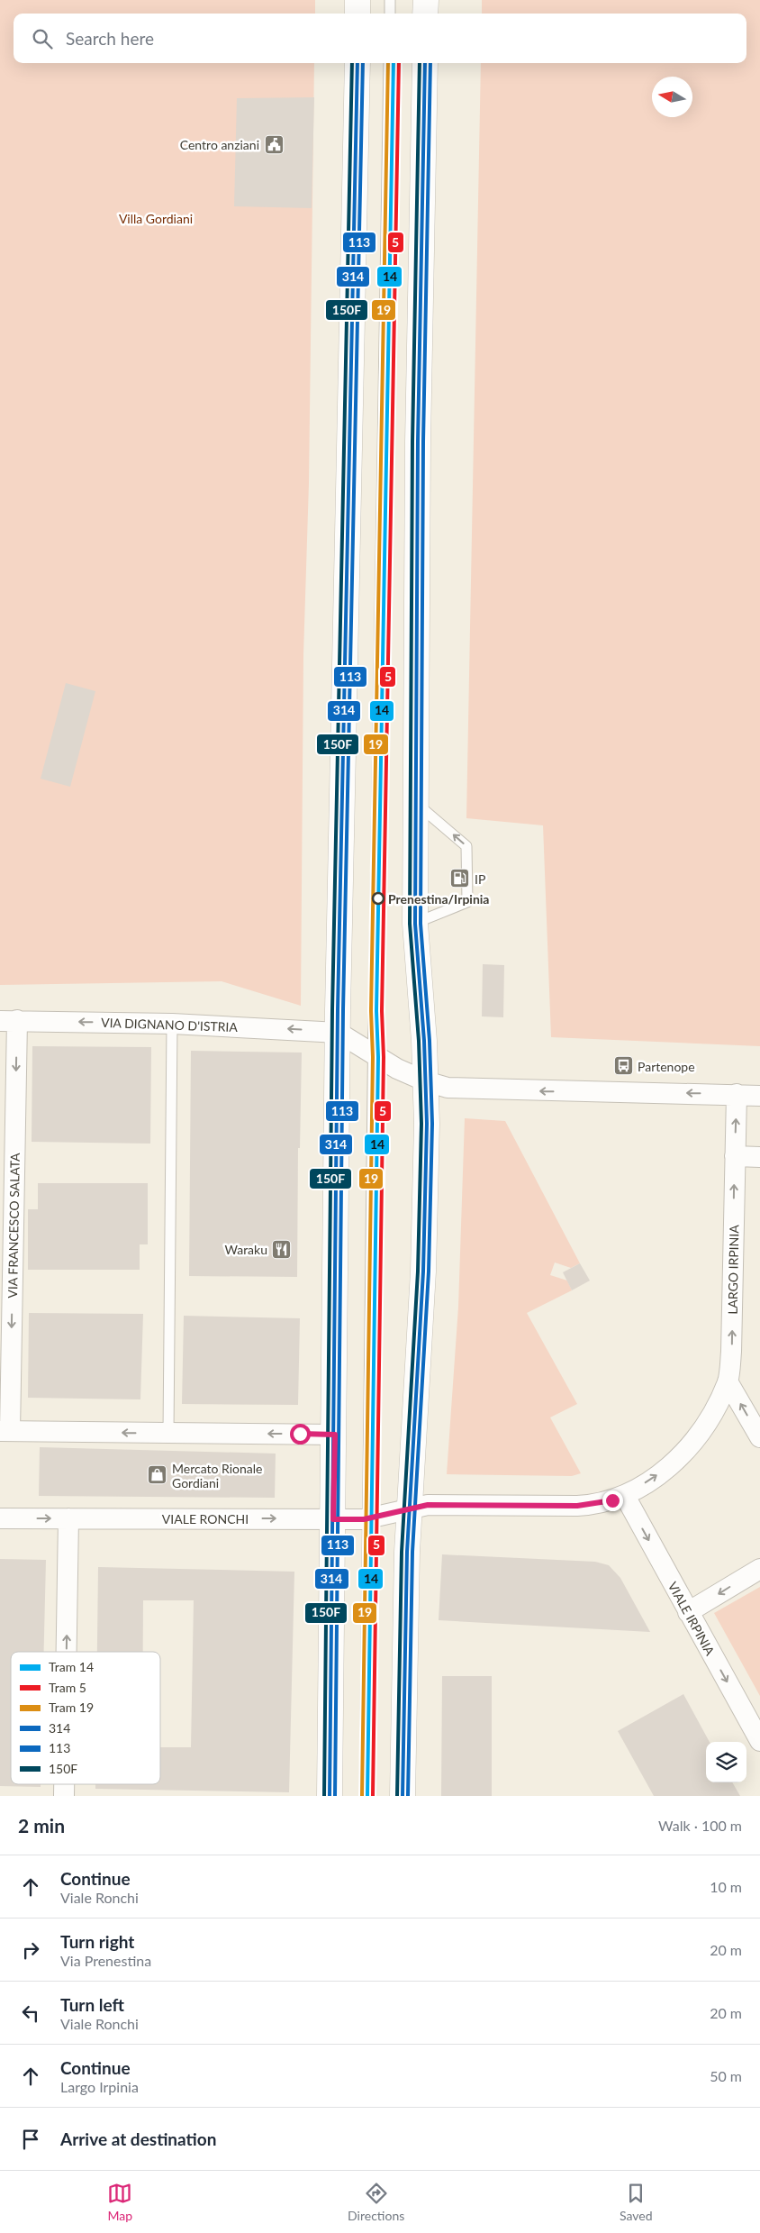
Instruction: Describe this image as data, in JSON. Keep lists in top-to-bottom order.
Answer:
{
  "streets": {
    "street": [
      "VIA DIGNANO D'ISTRIA",
      "VIA FRANCESCO SALATA",
      "LARGO IRPINIA",
      "VIALE RONCHI",
      "VIALE IRPINIA"
    ]
  },
  "crossings": [
    ["VIA DIGNANO D'ISTRIA", "VIA FRANCESCO SALATA"],
    ["LARGO IRPINIA", "VIALE RONCHI"],
    ["LARGO IRPINIA", "VIALE IRPINIA"]
  ],
  "one_way": [
    "VIA DIGNANO D'ISTRIA",
    "VIA FRANCESCO SALATA",
    "LARGO IRPINIA",
    "VIALE IRPINIA"
  ],
  "parks": ["Villa Gordiani"],
  "places": {
    "public building": ["Centro anziani"],
    "fuel station": ["IP"],
    "other": ["Prenestina/Irpinia"],
    "bus stop": ["Partenope"],
    "restaurant": ["Waraku"],
    "shop": ["Mercato Rionale Gordiani"]
  },
  "lines": [
    "tram line 14",
    "tram line 5",
    "tram line 19",
    "transit line 314",
    "transit line 113",
    "transit line 150F"
  ],
  "legend": [
    "Tram 14",
    "Tram 5",
    "Tram 19",
    "314",
    "113",
    "150F"
  ],
  "north": "left",
  "page": {
    "search": "Search here",
    "heading": ["2 min", "Walk · 100 m"],
    "list": [
      ["Continue", "Viale Ronchi", "10 m"],
      ["Turn right", "Via Prenestina", "20 m"],
      ["Turn left", "Viale Ronchi", "20 m"],
      ["Continue", "Largo Irpinia", "50 m"],
      "Arrive at destination"
    ],
    "nav": ["Map", "Directions", "Saved"]
  }
}
